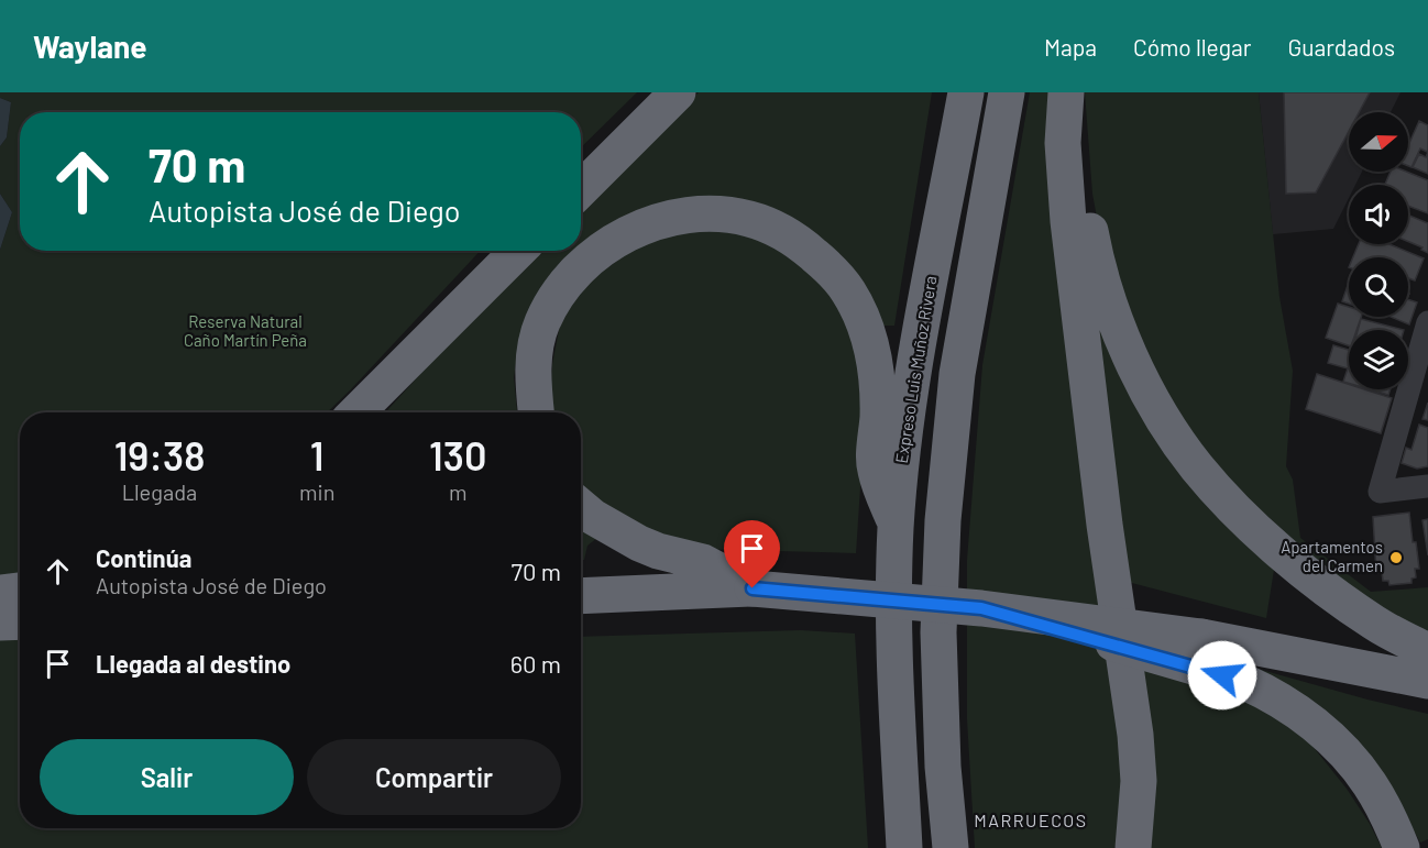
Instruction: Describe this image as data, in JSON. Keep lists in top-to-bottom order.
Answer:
{
  "streets": {
    "highway": ["Expreso Luis Muñoz Rivera"]
  },
  "districts": ["MARRUECOS"],
  "parks": ["Reserva Natural Caño Martín Peña"],
  "places": ["Apartamentos del Carmen"],
  "north": "right",
  "page": {
    "header": "Waylane",
    "nav": ["Mapa", "Cómo llegar", "Guardados"],
    "turn": ["70 m", "Autopista José de Diego"],
    "eta": [
      "19:38",
      "Llegada",
      "1",
      "min",
      "130",
      "m"
    ],
    "list": [
      {
        "name": "Continúa",
        "note": "Autopista José de Diego",
        "value": "70 m"
      },
      {
        "name": "Llegada al destino",
        "value": "60 m"
      }
    ],
    "buttons": ["Salir", "Compartir"]
  }
}
